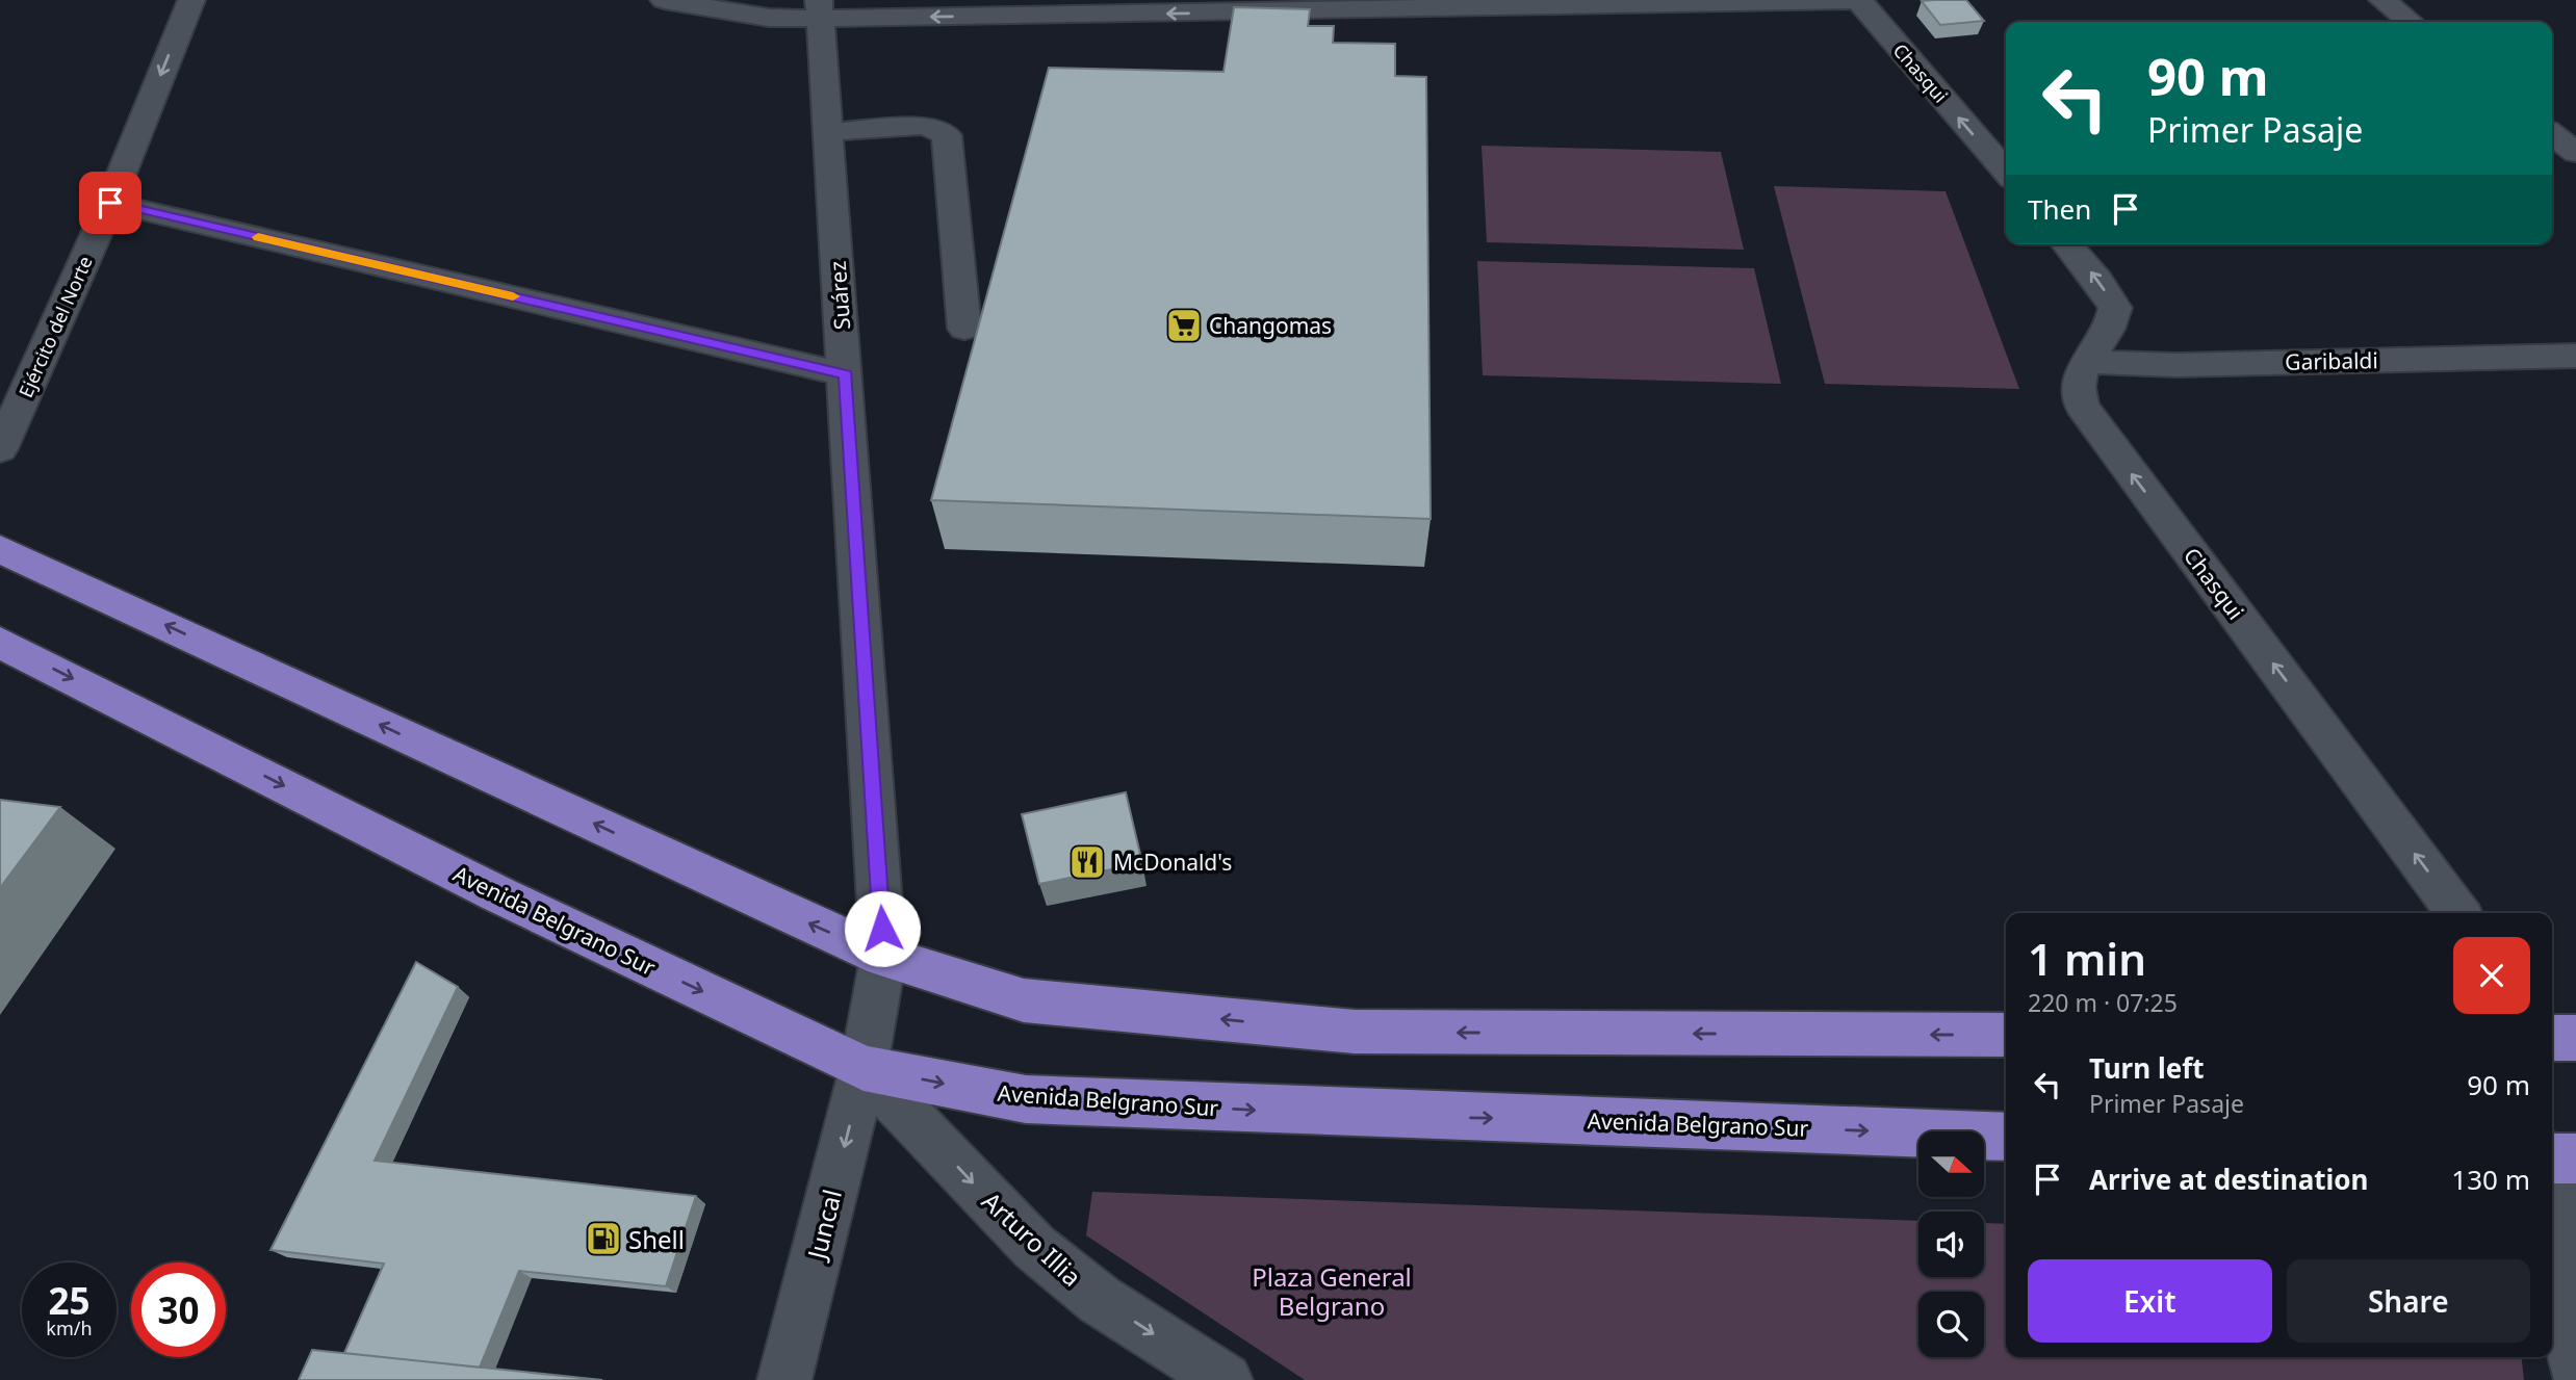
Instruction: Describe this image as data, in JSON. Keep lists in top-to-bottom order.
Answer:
{
  "streets": {
    "highway": ["Avenida Belgrano Sur"],
    "street": [
      "Chasqui",
      "Suárez",
      "Ejército del Norte",
      "Garibaldi",
      "Juncal",
      "Arturo Illia"
    ]
  },
  "crossings": [
    ["Chasqui", "Garibaldi"],
    ["Suárez", "Avenida Belgrano Sur"],
    ["Suárez", "Juncal"],
    ["Suárez", "Arturo Illia"],
    ["Avenida Belgrano Sur", "Juncal"],
    ["Avenida Belgrano Sur", "Arturo Illia"],
    ["Juncal", "Arturo Illia"]
  ],
  "one_way": [
    "Chasqui",
    "Ejército del Norte",
    "Juncal",
    "Arturo Illia"
  ],
  "parks": ["Plaza General Belgrano"],
  "places": {
    "supermarket": ["Changomas"],
    "restaurant": ["McDonald's"],
    "fuel station": ["Shell"]
  },
  "north": "right",
  "page": {
    "turn": ["90 m", "Primer Pasaje"],
    "then": "Then",
    "heading": ["1 min", "220 m · 07:25"],
    "list": [
      {
        "name": "Turn left",
        "note": "Primer Pasaje",
        "value": "90 m"
      },
      {
        "name": "Arrive at destination",
        "value": "130 m"
      }
    ],
    "buttons": ["Exit", "Share"],
    "speed": "25 km/h",
    "limit": "30"
  }
}
